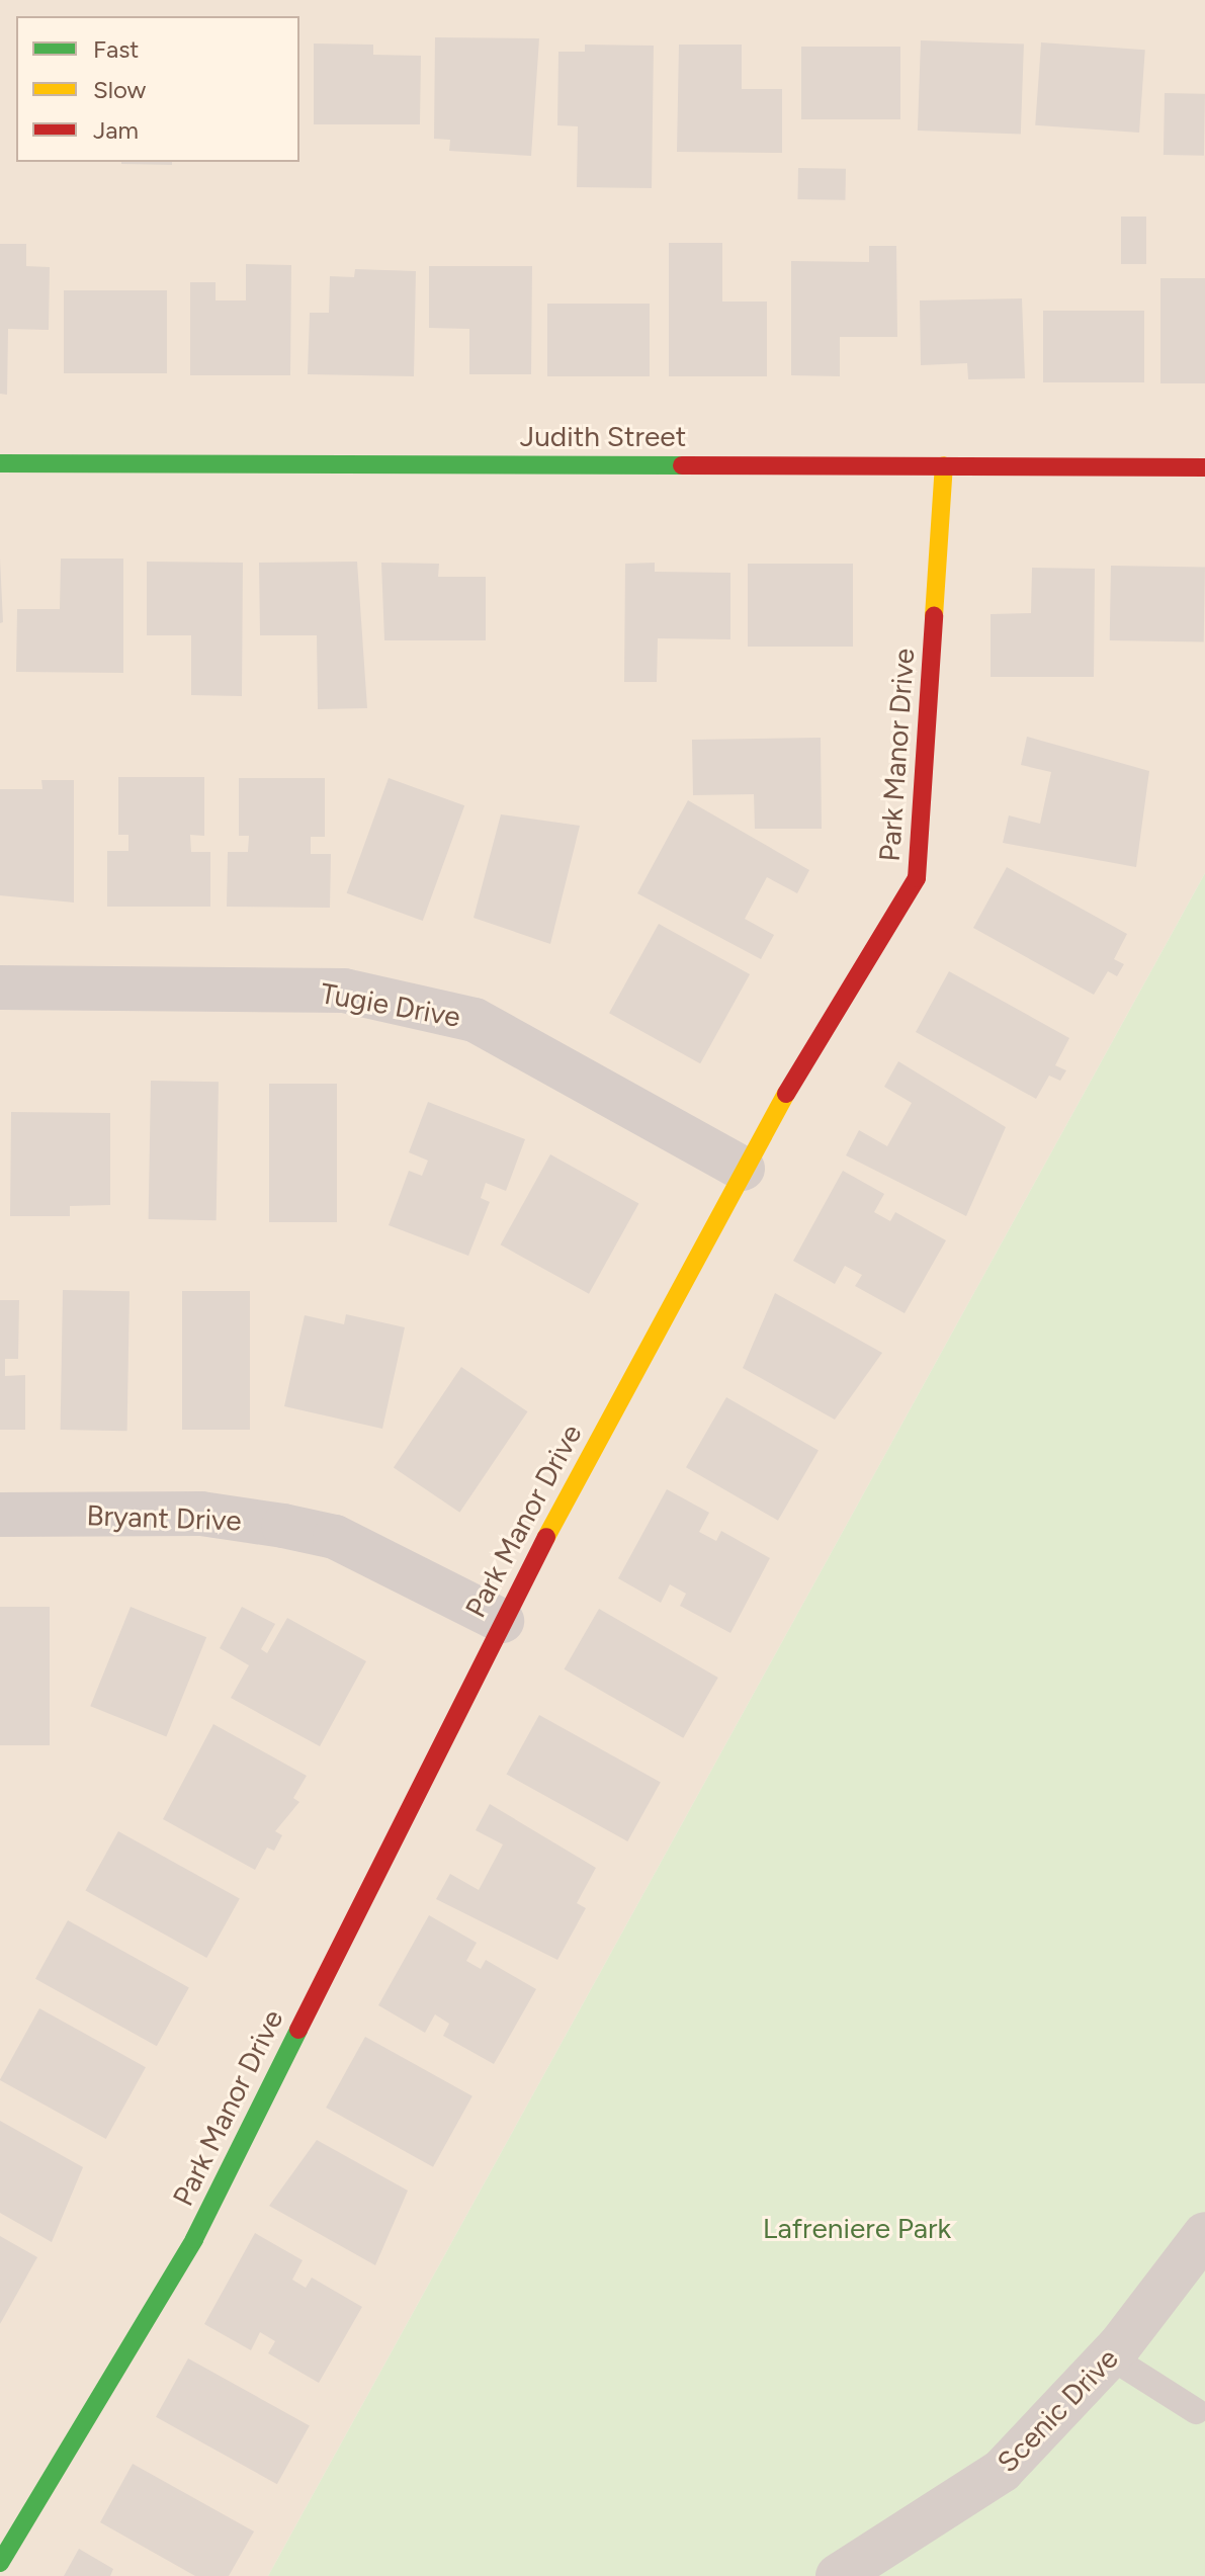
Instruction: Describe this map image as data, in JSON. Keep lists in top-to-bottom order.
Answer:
{
  "streets": {
    "street": [
      "Judith Street",
      "Park Manor Drive",
      "Tugie Drive",
      "Bryant Drive",
      "Scenic Drive"
    ]
  },
  "crossings": [
    ["Judith Street", "Park Manor Drive"],
    ["Park Manor Drive", "Tugie Drive"],
    ["Park Manor Drive", "Bryant Drive"]
  ],
  "parks": ["Lafreniere Park"],
  "legend": ["Fast", "Slow", "Jam"]
}
